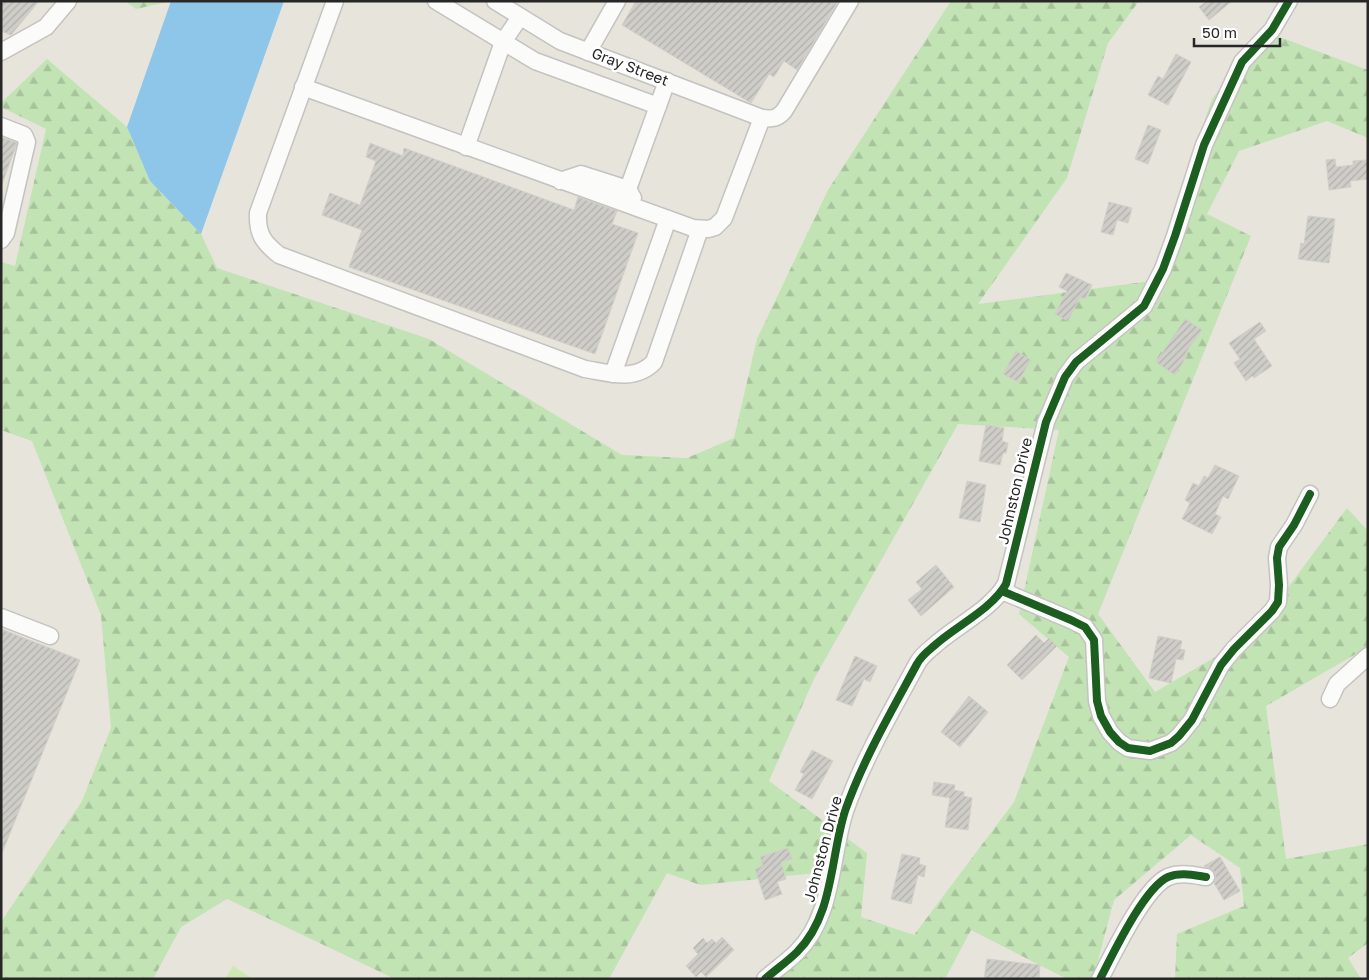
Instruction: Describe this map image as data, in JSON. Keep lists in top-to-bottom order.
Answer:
{
  "streets": {
    "street": ["Gray Street", "Johnston Drive"]
  },
  "scale_bar": "50 m"
}
